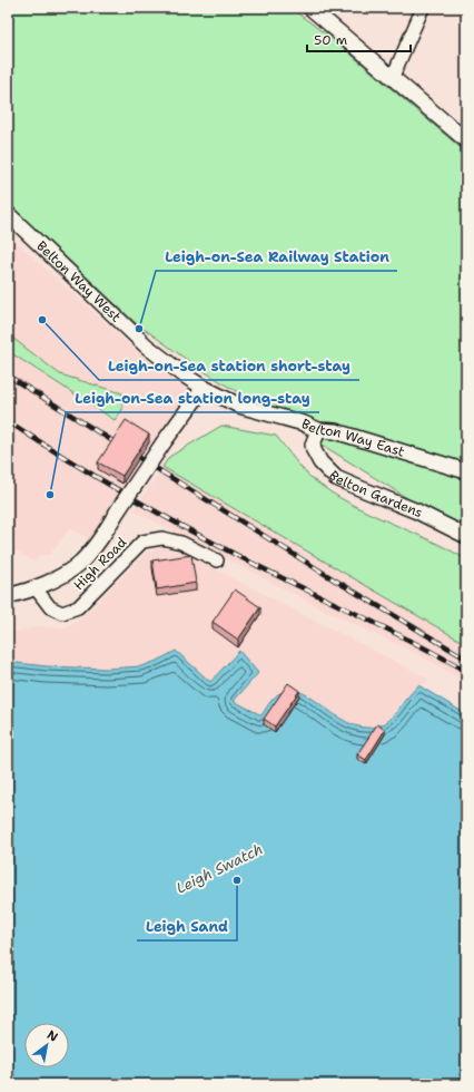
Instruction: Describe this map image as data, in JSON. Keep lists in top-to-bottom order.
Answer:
{
  "streets": {
    "street": [
      "Belton Way West",
      "Belton Way East",
      "Belton Gardens",
      "High Road"
    ]
  },
  "crossings": [
    ["Belton Way West", "Belton Way East"],
    ["Belton Way East", "Belton Gardens"]
  ],
  "water": ["Leigh Swatch"],
  "places": [
    "Leigh-on-Sea station short-stay",
    "Leigh-on-Sea Railway Station",
    "Leigh-on-Sea station long-stay",
    "Leigh Sand"
  ],
  "scale_bar": "50 m",
  "north": "top right"
}
